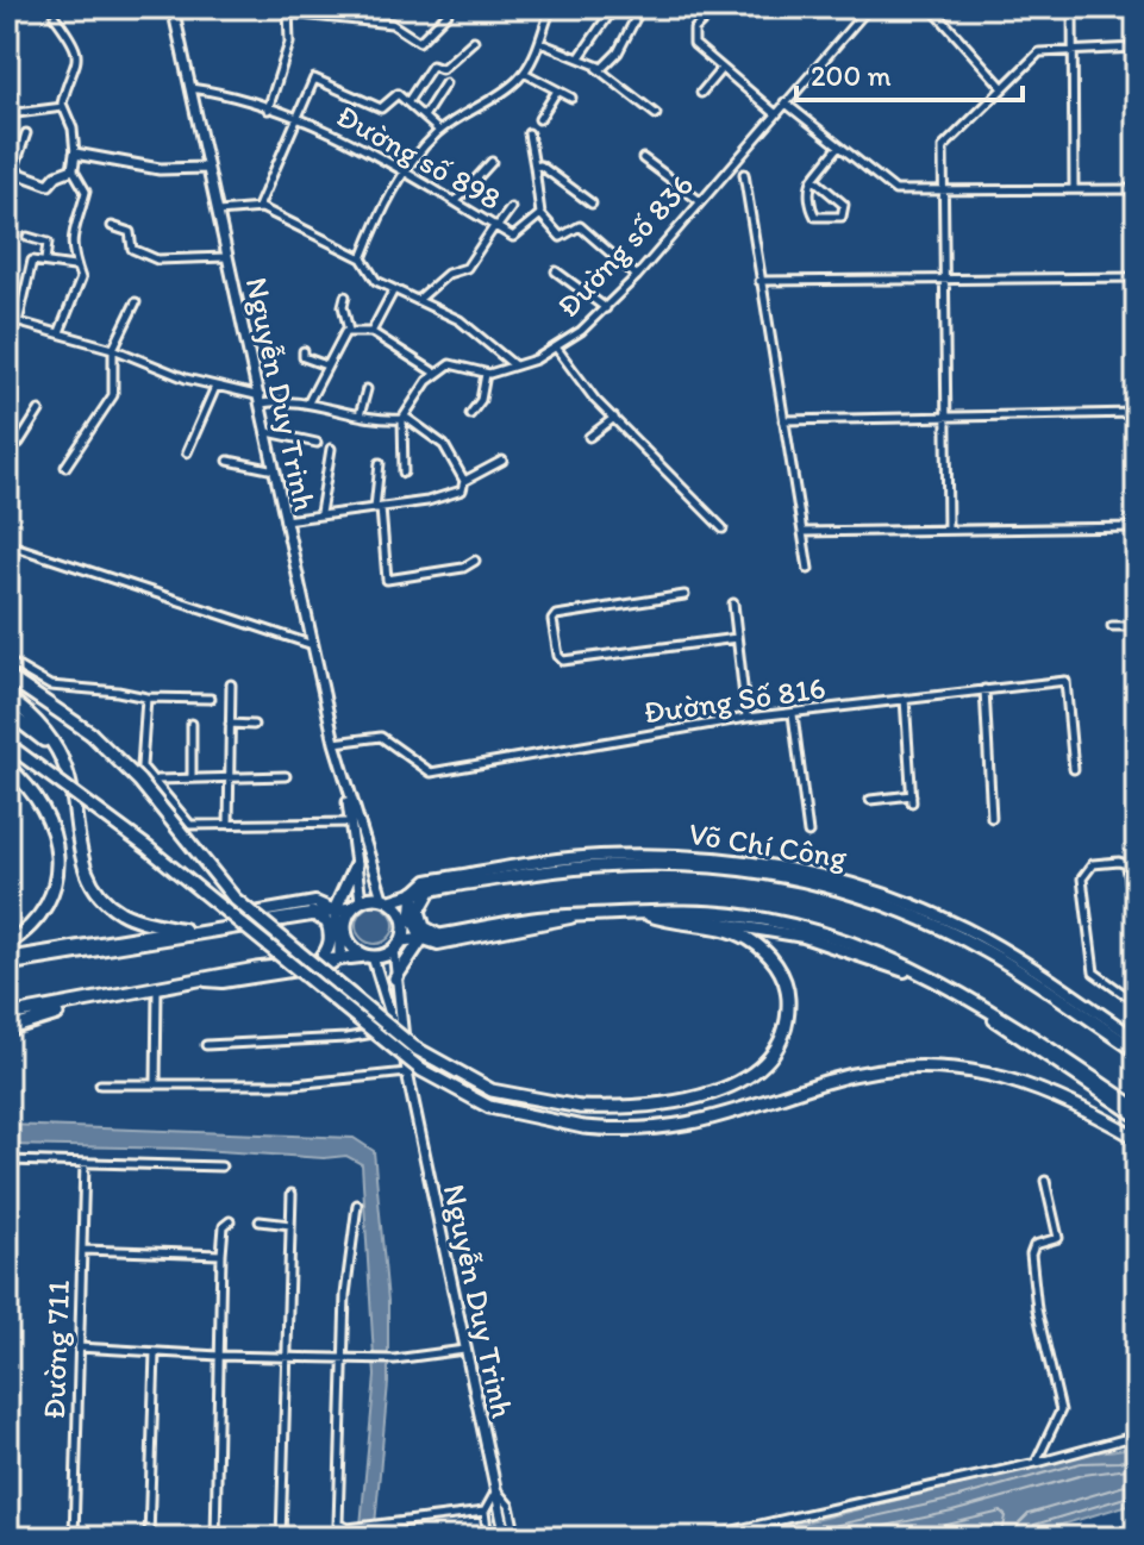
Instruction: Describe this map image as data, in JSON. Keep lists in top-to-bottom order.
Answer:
{
  "streets": {
    "highway": ["Võ Chí Công"],
    "main road": ["Nguyễn Duy Trinh"],
    "street": [
      "Đường số 898",
      "Đường số 836",
      "Đường Số 816",
      "Đường 711"
    ]
  },
  "crossings": [
    ["Đường số 898", "Nguyễn Duy Trinh"],
    ["Nguyễn Duy Trinh", "Đường Số 816"],
    ["Nguyễn Duy Trinh", "Võ Chí Công"]
  ],
  "scale_bar": "200 m"
}
